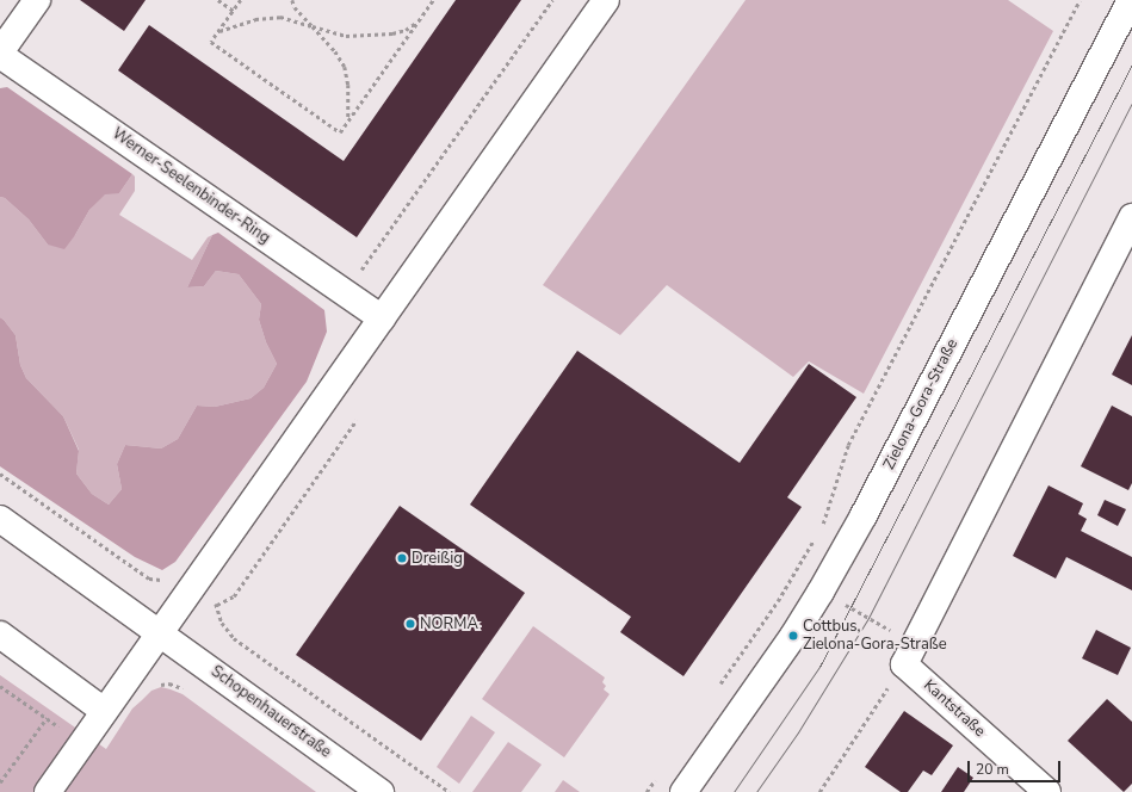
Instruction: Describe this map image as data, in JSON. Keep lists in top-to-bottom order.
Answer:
{
  "streets": {
    "street": [
      "Werner-Seelenbinder-Ring",
      "Zielona-Gora-Straße",
      "Kantstraße",
      "Schopenhauerstraße"
    ]
  },
  "places": ["Dreißig", "NORMA", "Cottbus, Zielona-Gora-Straße"],
  "scale_bar": "20 m"
}
